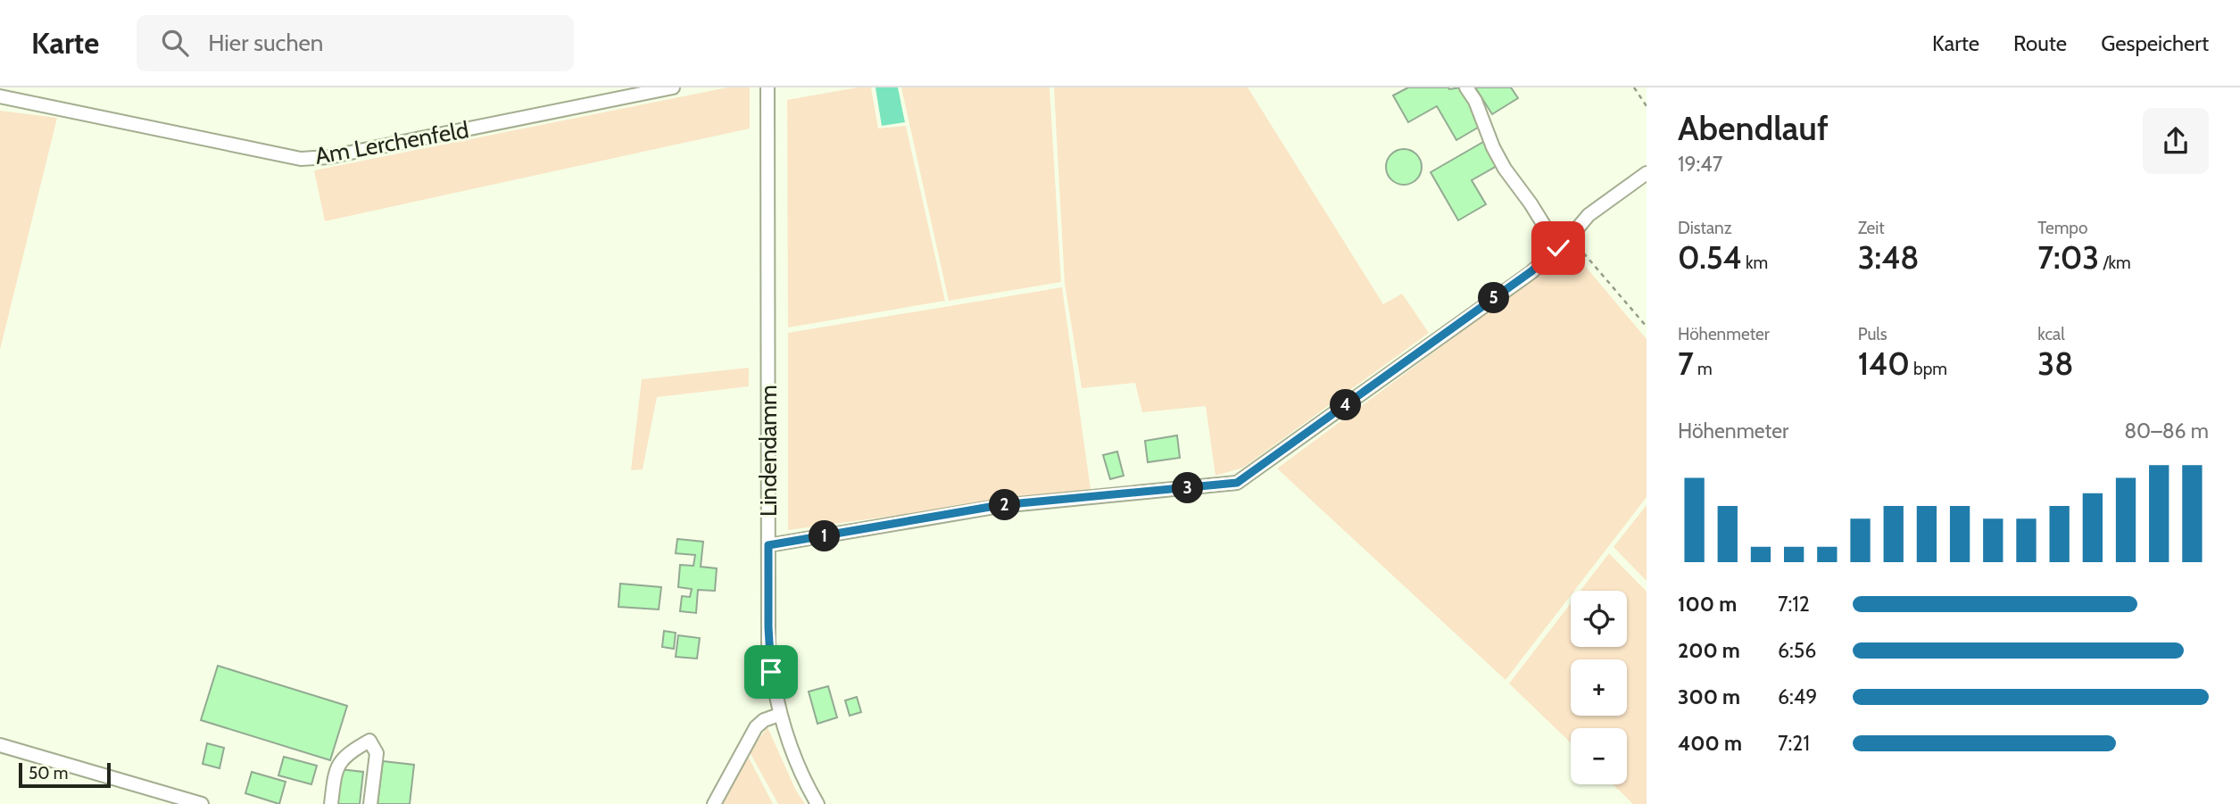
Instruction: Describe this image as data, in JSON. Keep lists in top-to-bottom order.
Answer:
{
  "streets": {
    "street": ["Am Lerchenfeld", "Lindendamm"]
  },
  "scale_bar": "50 m",
  "page": {
    "header": "Karte",
    "search": "Hier suchen",
    "nav": ["Karte", "Route", "Gespeichert"],
    "heading": ["Abendlauf", "19:47"],
    "stats": [
      ["Distanz", "0.54 km"],
      ["Zeit", "3:48"],
      ["Tempo", "7:03 /km"],
      ["Höhenmeter", "7 m"],
      ["Puls", "140 bpm"],
      ["kcal", "38"]
    ],
    "pins": [
      "5",
      "4",
      "3",
      "2",
      "1"
    ],
    "chart": ["Höhenmeter", "80–86 m"],
    "list": [
      {
        "name": "100 m",
        "note": "7:12"
      },
      {
        "name": "200 m",
        "note": "6:56"
      },
      {
        "name": "300 m",
        "note": "6:49"
      },
      {
        "name": "400 m",
        "note": "7:21"
      }
    ],
    "map_buttons": ["+", "−"],
    "scale": "50 m"
  }
}
